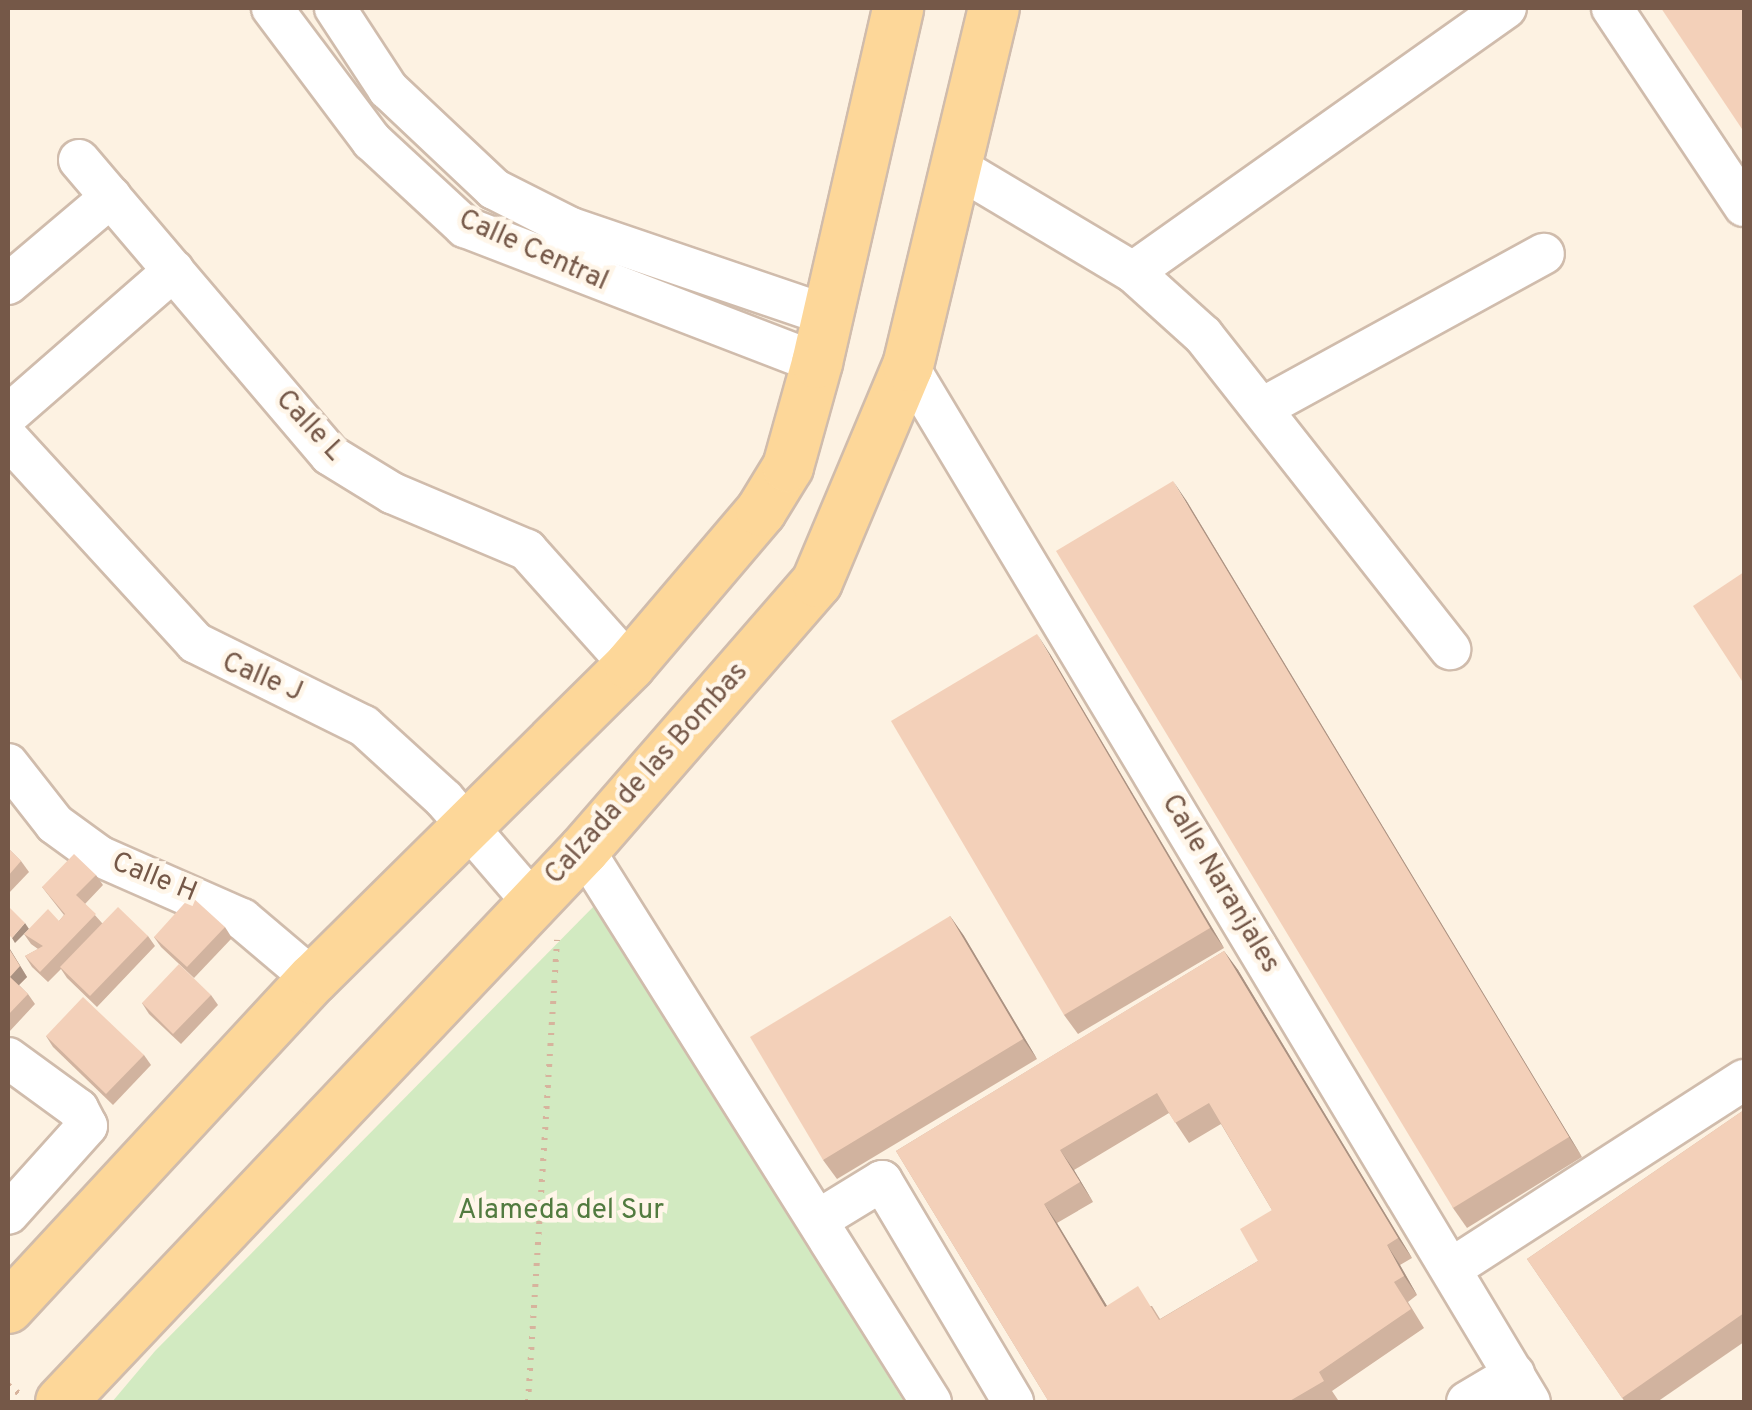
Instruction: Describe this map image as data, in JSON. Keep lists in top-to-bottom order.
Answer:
{
  "streets": {
    "main road": ["Calzada de las Bombas"],
    "street": [
      "Calle Central",
      "Calle L",
      "Calle J",
      "Calle H",
      "Calle Naranjales"
    ]
  },
  "crossings": [
    ["Calle J", "Calzada de las Bombas"],
    ["Calzada de las Bombas", "Calle Naranjales"]
  ],
  "parks": ["Alameda del Sur"]
}
